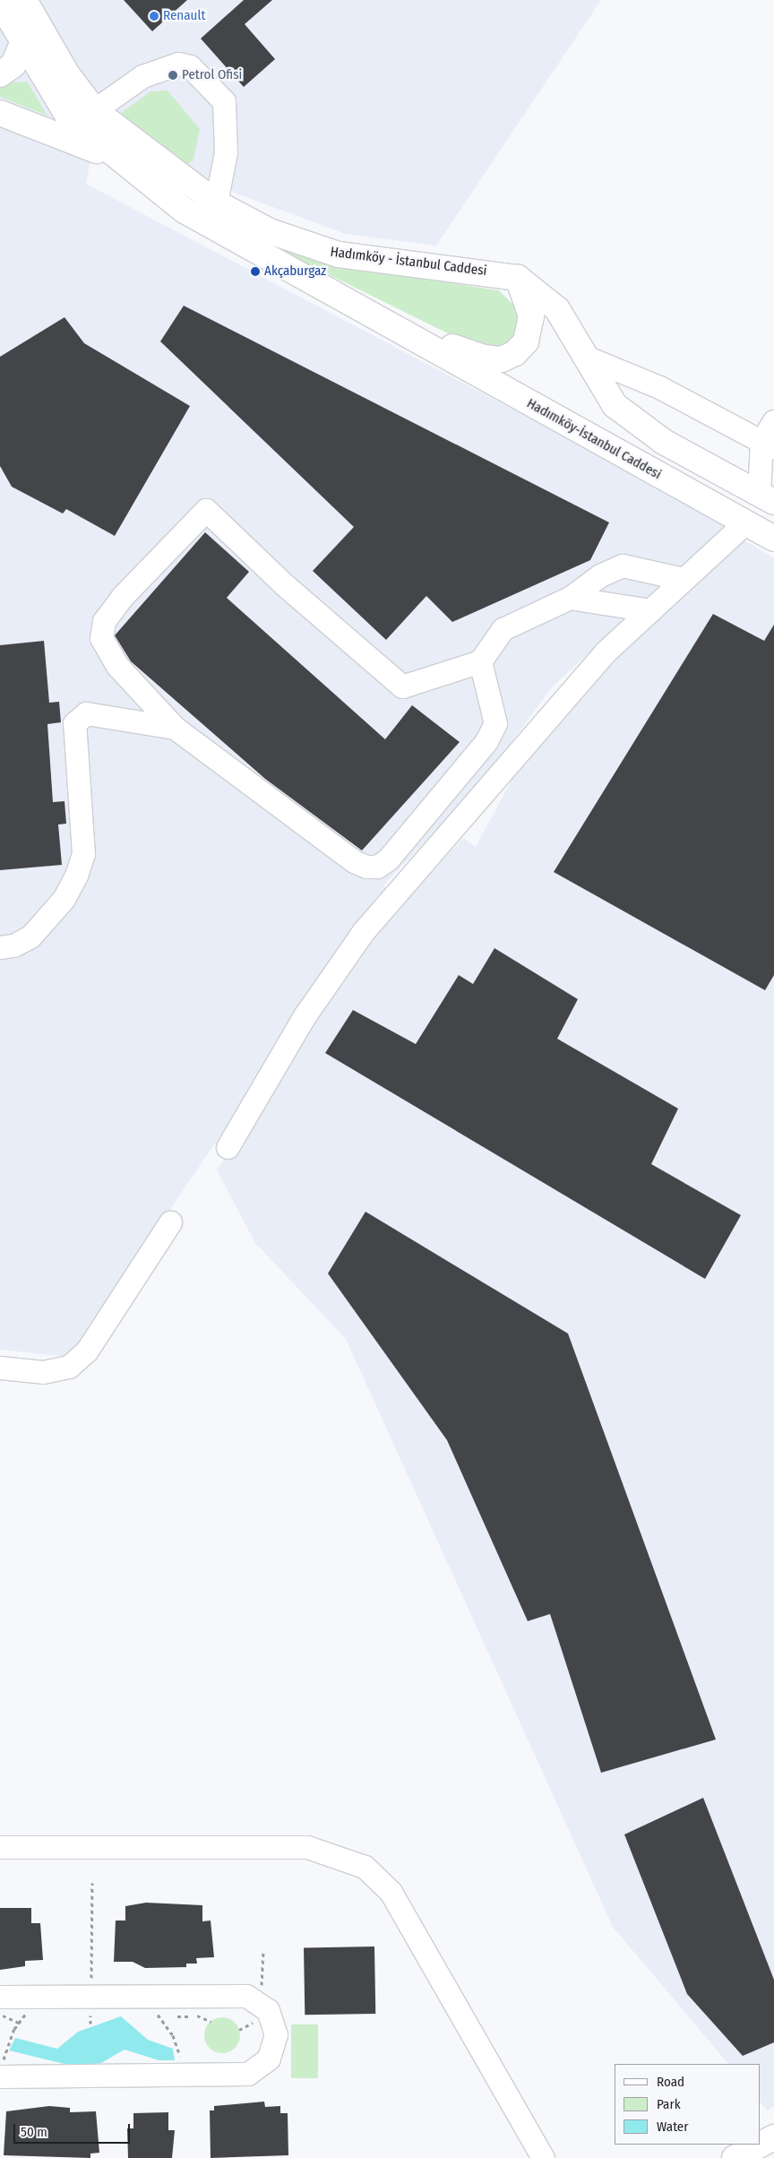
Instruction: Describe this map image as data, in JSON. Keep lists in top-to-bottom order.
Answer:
{
  "streets": {
    "main road": ["Hadımköy - İstanbul Caddesi", "Hadımköy-İstanbul Caddesi"]
  },
  "places": ["Renault", "Petrol Ofisi", "Akçaburgaz"],
  "legend": ["Road", "Park", "Water"],
  "scale_bar": "50 m"
}
